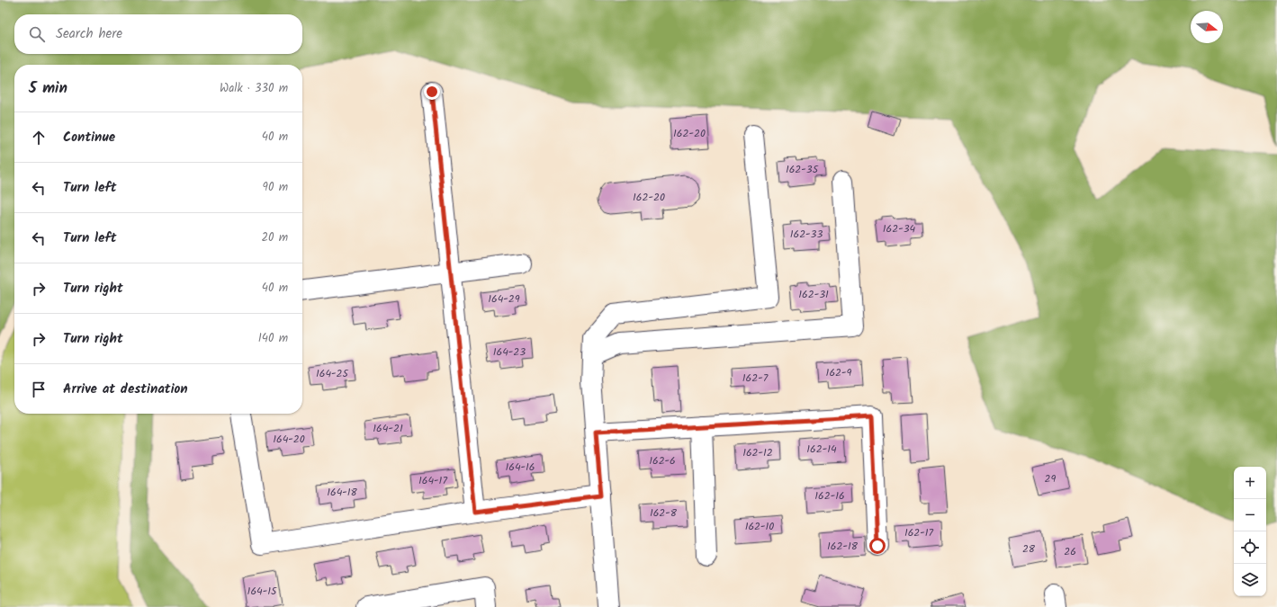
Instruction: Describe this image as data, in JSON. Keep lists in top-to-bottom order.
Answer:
{
  "house_numbers": [
    "162-20",
    "162-35",
    "162-20",
    "162-34",
    "162-33",
    "162-31",
    "164-29",
    "164-23",
    "162-9",
    "164-25",
    "162-7",
    "164-21",
    "164-20",
    "162-14",
    "162-12",
    "162-6",
    "164-16",
    "29",
    "164-17",
    "164-18",
    "162-16",
    "162-8",
    "162-10",
    "162-17",
    "162-18",
    "28",
    "26",
    "164-15"
  ],
  "north": "right",
  "page": {
    "search": "Search here",
    "heading": ["5 min", "Walk · 330 m"],
    "list": [
      ["Continue", "40 m"],
      ["Turn left", "90 m"],
      ["Turn left", "20 m"],
      ["Turn right", "40 m"],
      ["Turn right", "140 m"],
      "Arrive at destination"
    ],
    "map_buttons": ["+", "−"]
  }
}
